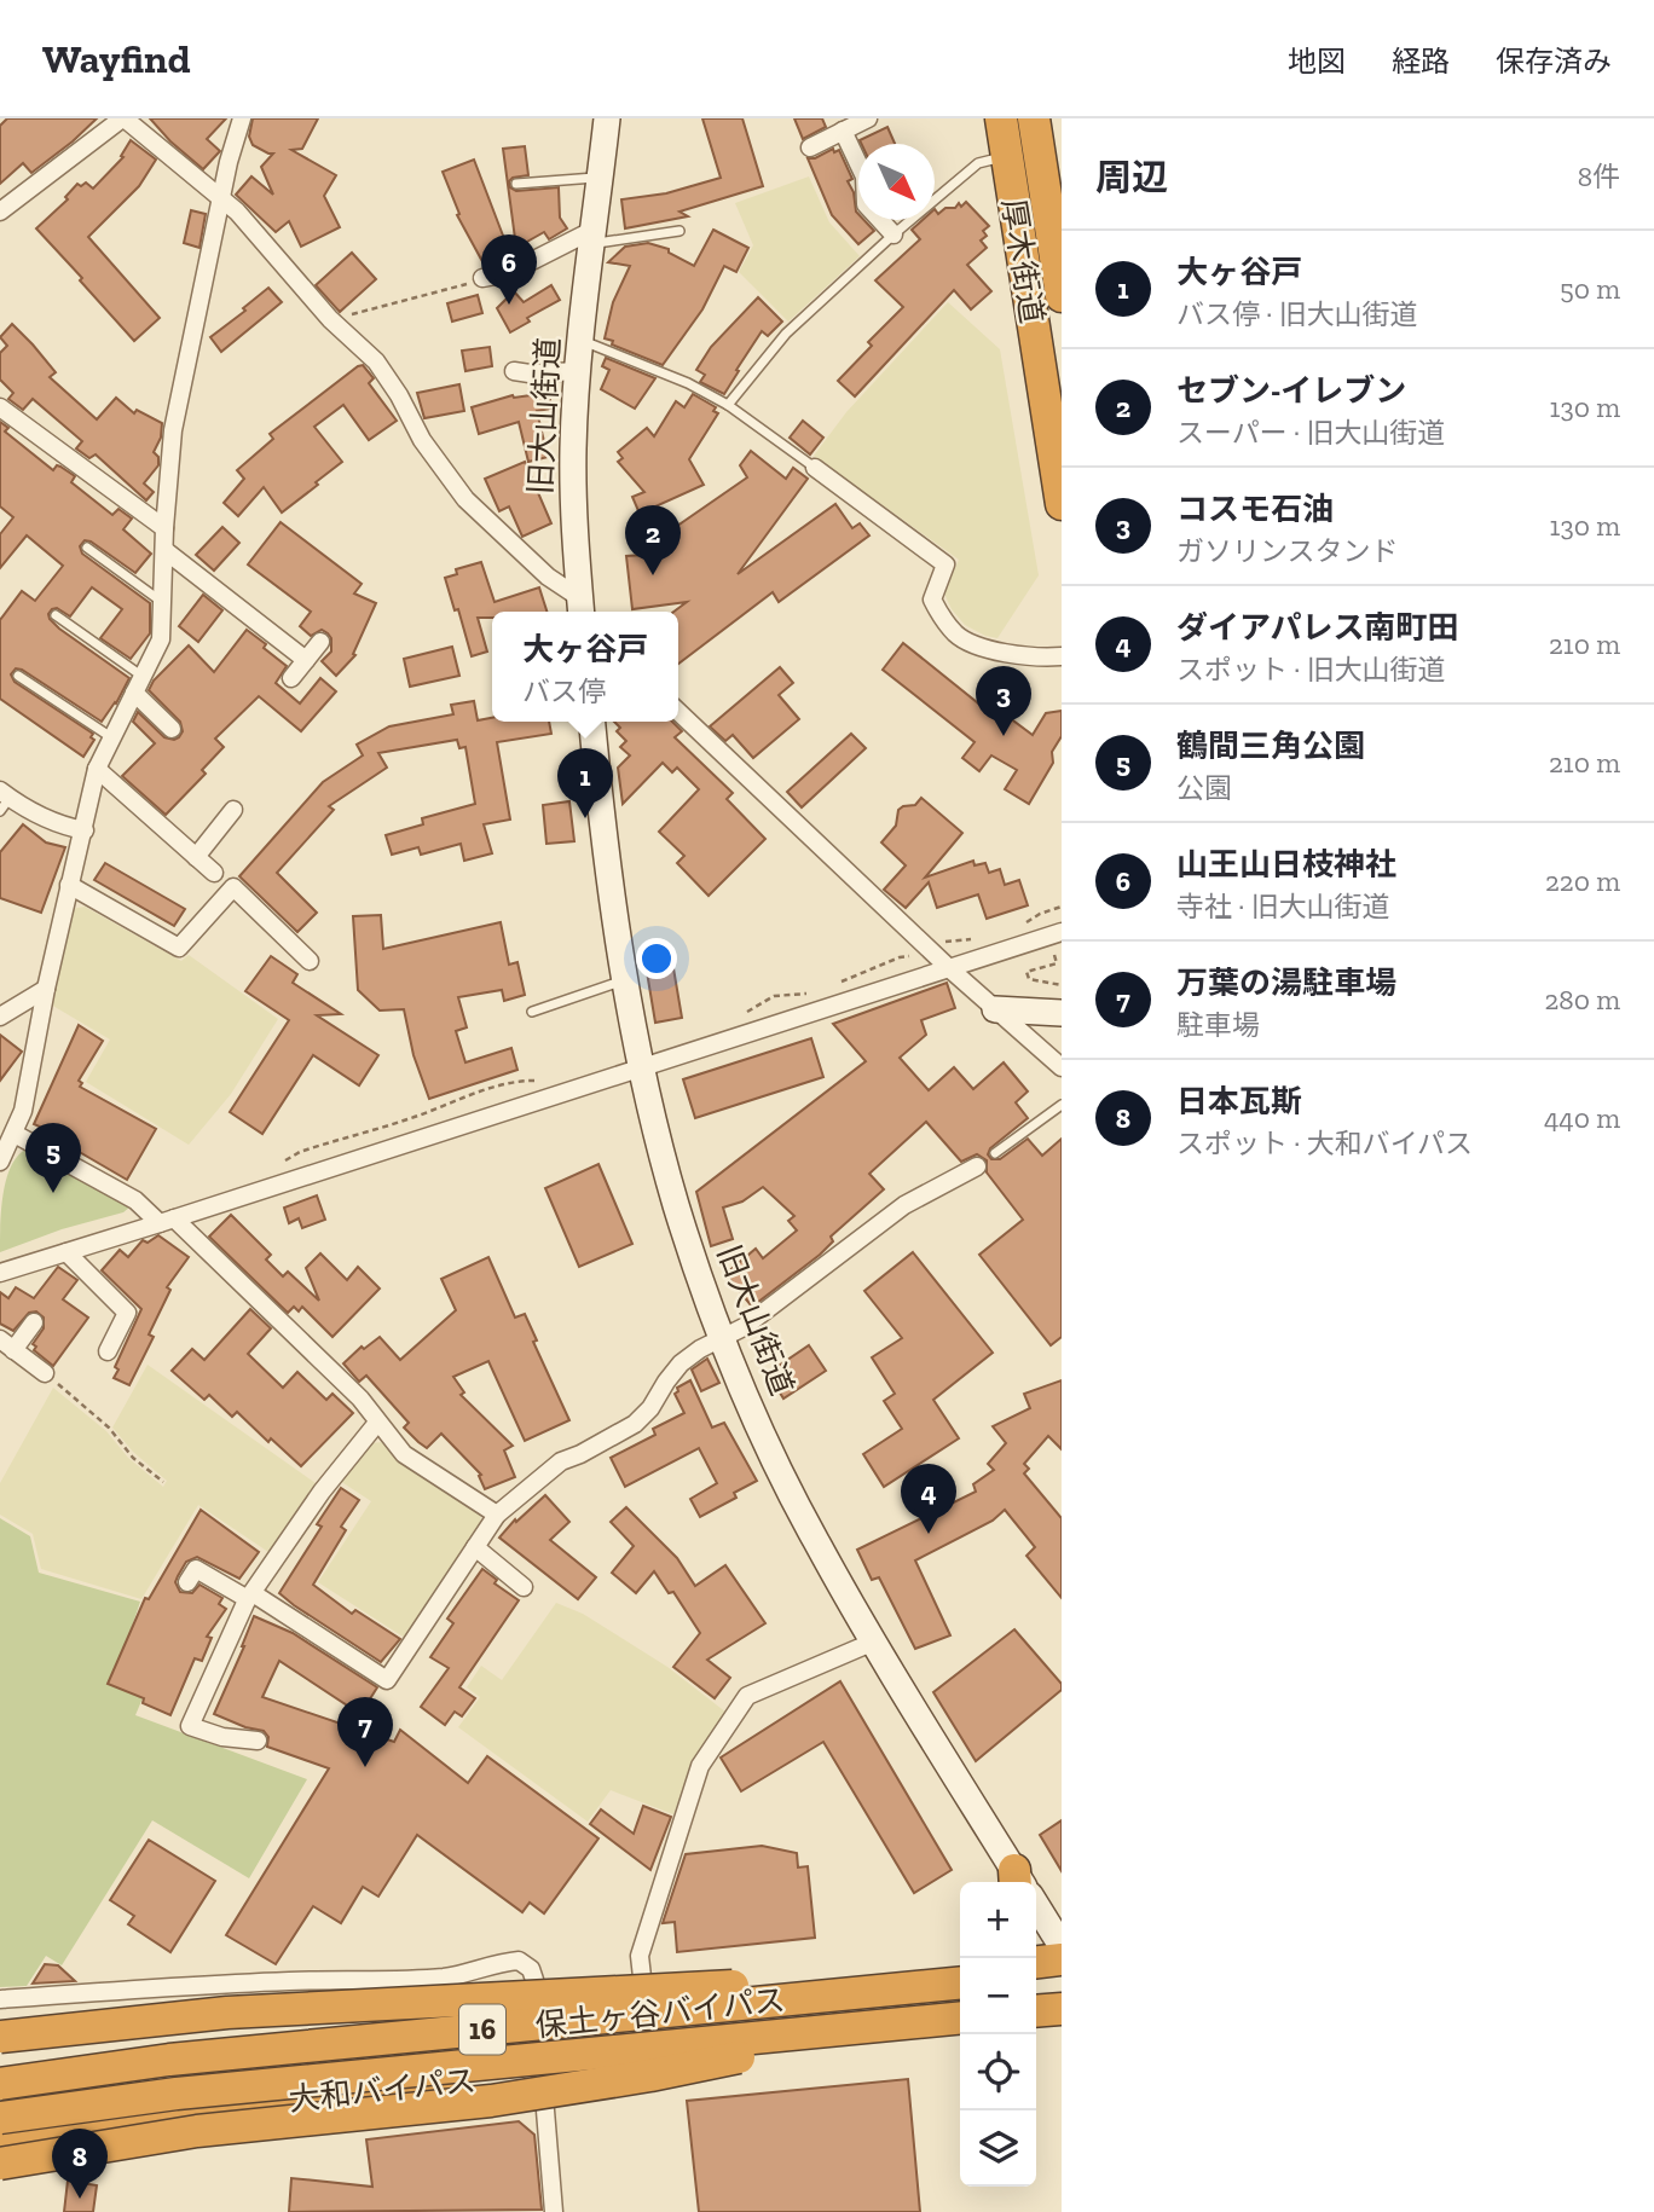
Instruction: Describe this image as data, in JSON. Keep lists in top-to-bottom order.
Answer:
{
  "streets": {
    "highway": [
      "厚木街道",
      "保土ヶ谷バイパス",
      "16",
      "大和バイパス"
    ],
    "street": ["旧大山街道"]
  },
  "crossings": [
    ["保土ヶ谷バイパス", "大和バイパス"]
  ],
  "north": "bottom right",
  "page": {
    "header": "Wayfind",
    "nav": ["地図", "経路", "保存済み"],
    "heading": ["周辺", "8件"],
    "list": [
      {
        "mark": "1",
        "name": "大ヶ谷戸",
        "note": "バス停 · 旧大山街道",
        "value": "50 m"
      },
      {
        "mark": "2",
        "name": "セブン-イレブン",
        "note": "スーパー · 旧大山街道",
        "value": "130 m"
      },
      {
        "mark": "3",
        "name": "コスモ石油",
        "note": "ガソリンスタンド",
        "value": "130 m"
      },
      {
        "mark": "4",
        "name": "ダイアパレス南町田",
        "note": "スポット · 旧大山街道",
        "value": "210 m"
      },
      {
        "mark": "5",
        "name": "鶴間三角公園",
        "note": "公園",
        "value": "210 m"
      },
      {
        "mark": "6",
        "name": "山王山日枝神社",
        "note": "寺社 · 旧大山街道",
        "value": "220 m"
      },
      {
        "mark": "7",
        "name": "万葉の湯駐車場",
        "note": "駐車場",
        "value": "280 m"
      },
      {
        "mark": "8",
        "name": "日本瓦斯",
        "note": "スポット · 大和バイパス",
        "value": "440 m"
      }
    ],
    "pins": [
      "6",
      "2",
      "3",
      "1",
      "5",
      "4",
      "7",
      "8"
    ],
    "popup": ["大ヶ谷戸", "バス停"],
    "map_buttons": ["+", "−"]
  }
}
